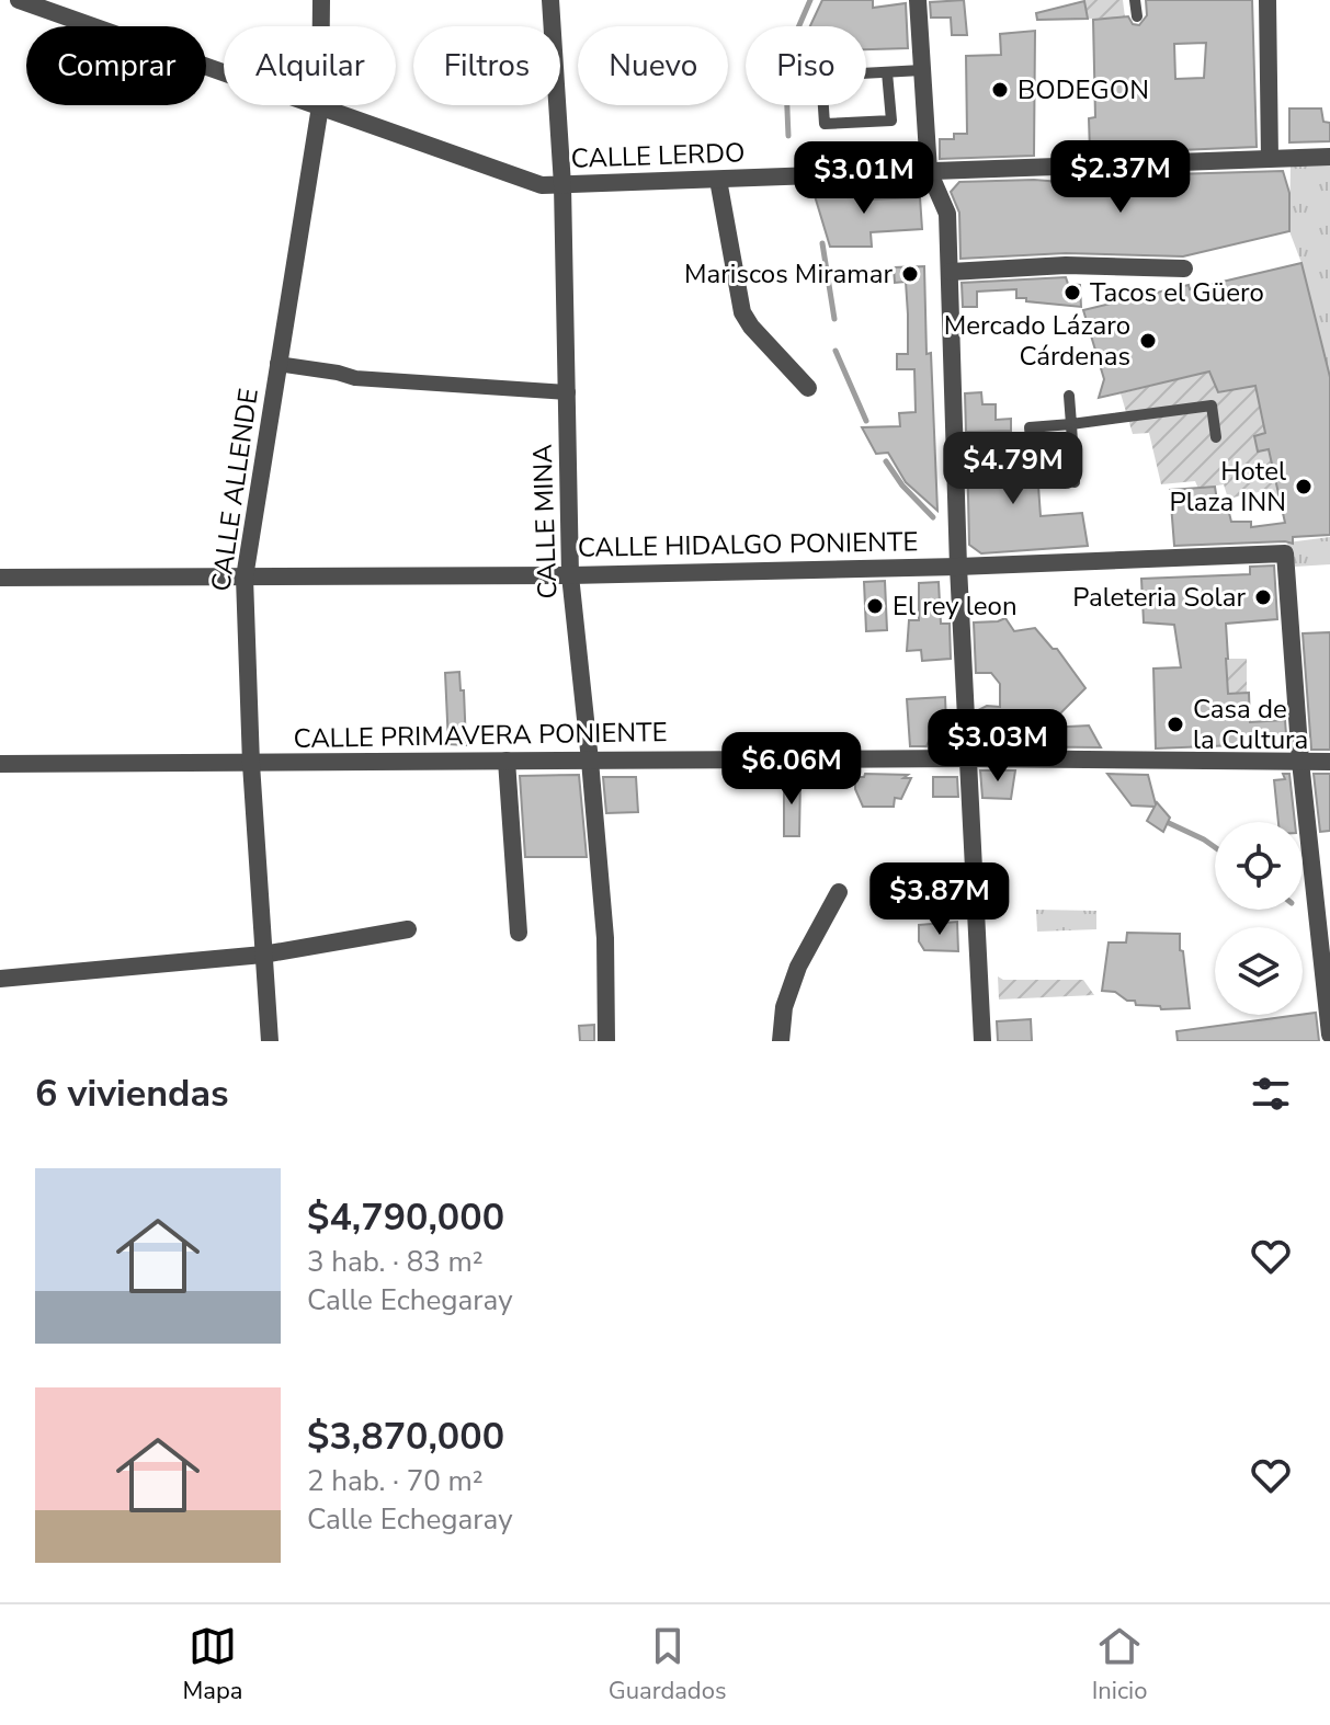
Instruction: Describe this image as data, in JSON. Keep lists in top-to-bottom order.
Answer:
{
  "streets": {
    "street": [
      "CALLE LERDO",
      "CALLE ALLENDE",
      "CALLE MINA",
      "CALLE HIDALGO PONIENTE",
      "CALLE PRIMAVERA PONIENTE"
    ]
  },
  "crossings": [
    ["CALLE LERDO", "CALLE ALLENDE"],
    ["CALLE LERDO", "CALLE MINA"],
    ["CALLE ALLENDE", "CALLE HIDALGO PONIENTE"],
    ["CALLE ALLENDE", "CALLE PRIMAVERA PONIENTE"],
    ["CALLE MINA", "CALLE HIDALGO PONIENTE"],
    ["CALLE MINA", "CALLE PRIMAVERA PONIENTE"],
    ["CALLE HIDALGO PONIENTE", "CALLE PRIMAVERA PONIENTE"]
  ],
  "places": [
    "BODEGON",
    "Mariscos Miramar",
    "Tacos el Güero",
    "Mercado Lázaro Cárdenas",
    "Hotel Plaza INN",
    "Paleteria Solar",
    "El rey leon",
    "Casa de la Cultura"
  ],
  "page": {
    "chip": [
      "Comprar",
      "Alquilar",
      "Filtros",
      "Nuevo",
      "Piso"
    ],
    "price": [
      "$2.37M",
      "$3.01M",
      "$4.79M",
      "$3.03M",
      "$6.06M",
      "$3.87M"
    ],
    "heading": "6 viviendas",
    "list": [
      {
        "name": "$4,790,000",
        "note": "3 hab. · 83 m² · Calle Echegaray"
      },
      {
        "name": "$3,870,000",
        "note": "2 hab. · 70 m² · Calle Echegaray"
      }
    ],
    "tabs": ["Mapa", "Guardados", "Inicio"]
  }
}
